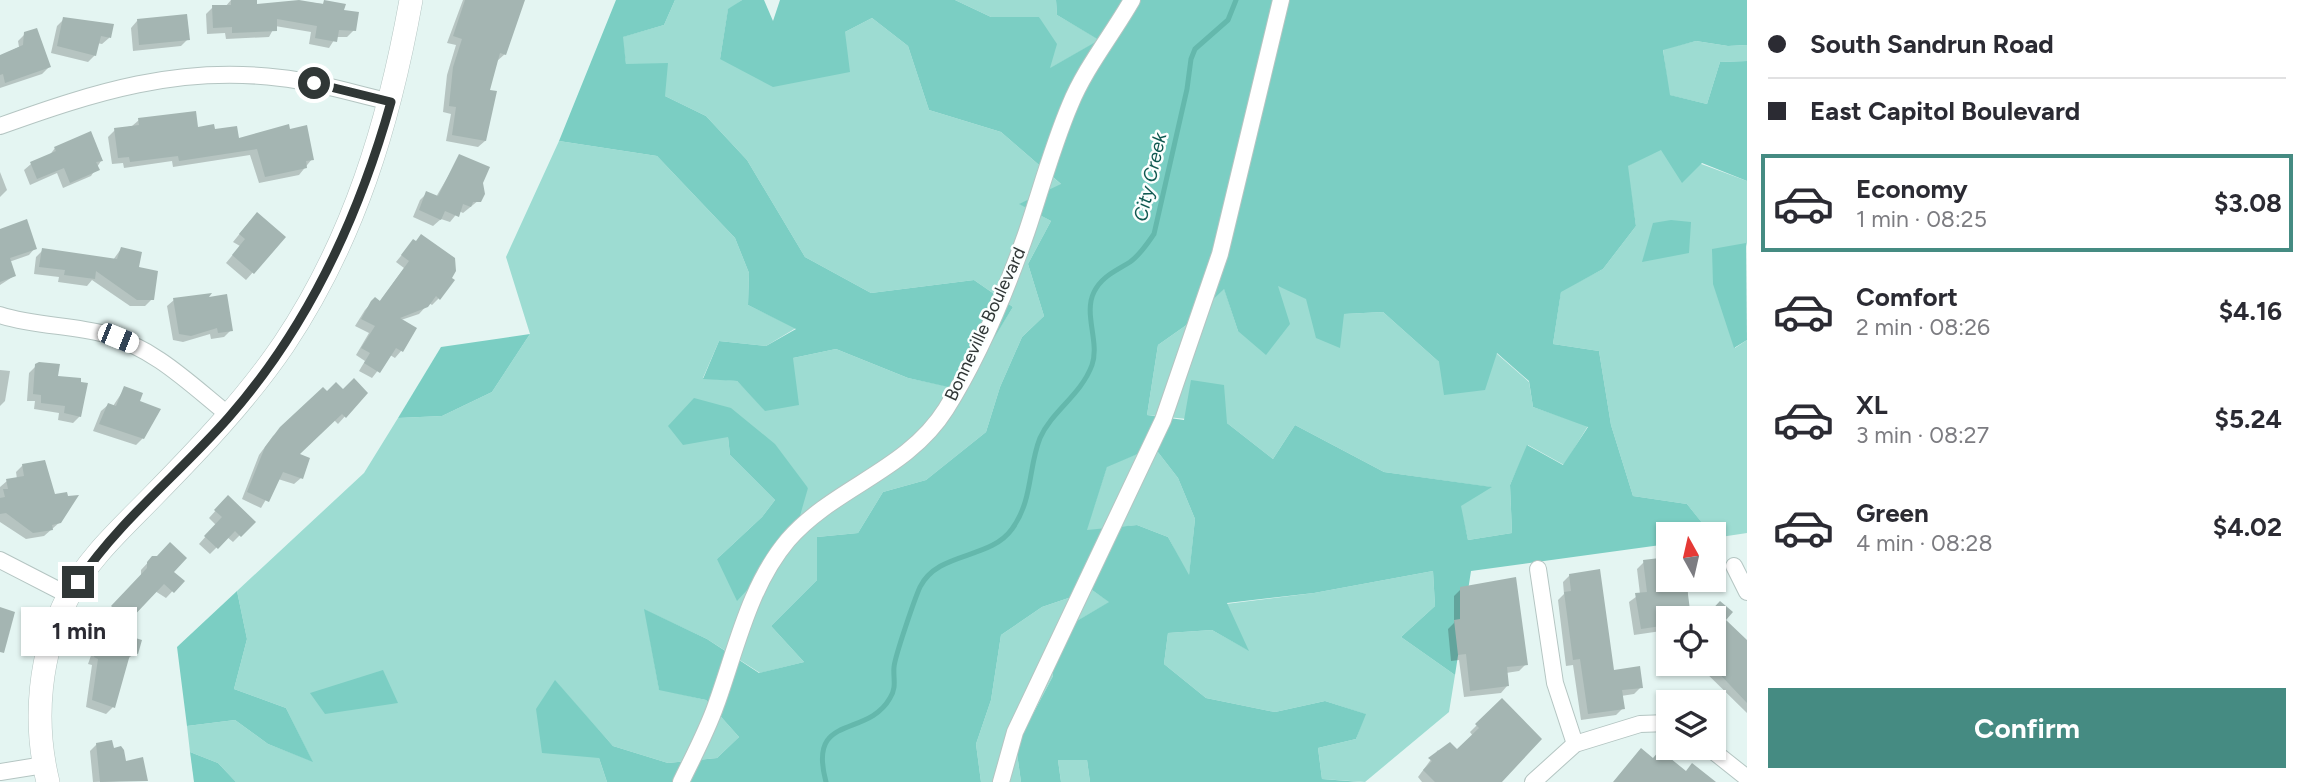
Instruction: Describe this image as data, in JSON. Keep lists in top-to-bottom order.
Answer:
{
  "streets": {
    "street": ["Bonneville Boulevard"]
  },
  "water": ["City Creek"],
  "north": "top",
  "page": {
    "banner": ["South Sandrun Road", "East Capitol Boulevard"],
    "list": [
      {
        "name": "Economy",
        "note": "1 min · 08:25",
        "value": "$3.08"
      },
      {
        "name": "Comfort",
        "note": "2 min · 08:26",
        "value": "$4.16"
      },
      {
        "name": "XL",
        "note": "3 min · 08:27",
        "value": "$5.24"
      },
      {
        "name": "Green",
        "note": "4 min · 08:28",
        "value": "$4.02"
      }
    ],
    "bubble": "1 min",
    "buttons": "Confirm"
  }
}
